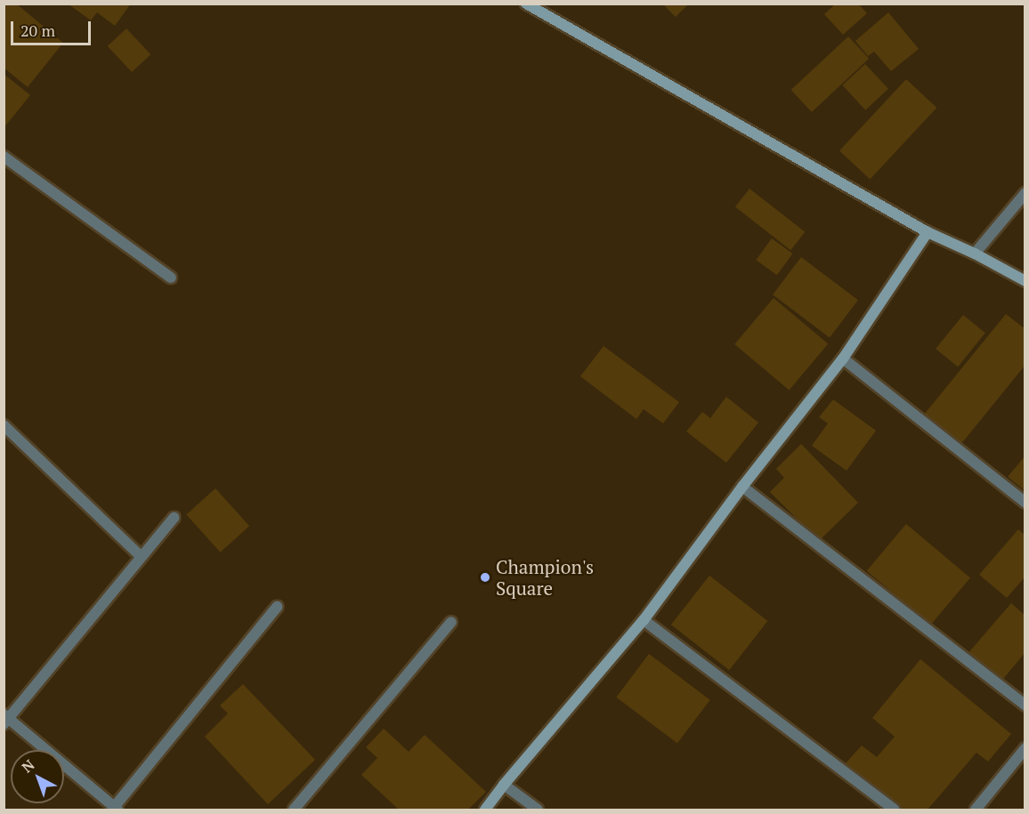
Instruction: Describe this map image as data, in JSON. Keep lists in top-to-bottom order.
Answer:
{
  "places": ["Champion's Square"],
  "scale_bar": "20 m",
  "north": "top left"
}
